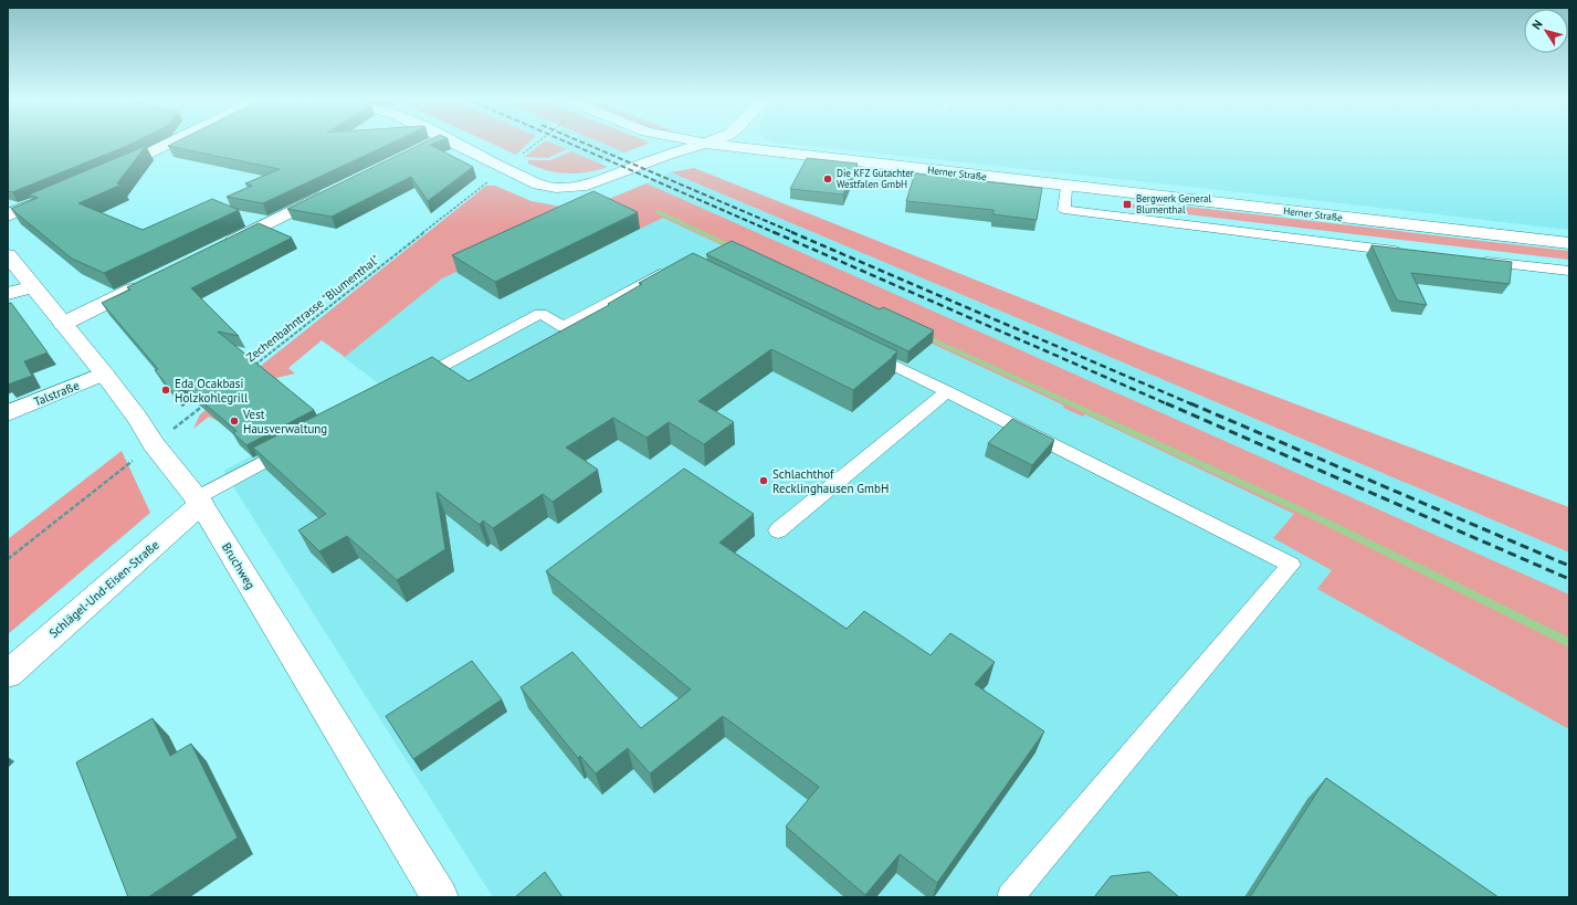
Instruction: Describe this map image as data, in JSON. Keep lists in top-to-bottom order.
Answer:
{
  "streets": {
    "main road": [
      "Herner Straße",
      "Talstraße",
      "Bruchweg",
      "Schlägel-Und-Eisen-Straße"
    ],
    "path": ["Zechenbahntrasse \"Blumenthal\""]
  },
  "crossings": [
    ["Herner Straße", "Zechenbahntrasse \"Blumenthal\""],
    ["Talstraße", "Bruchweg"],
    ["Bruchweg", "Schlägel-Und-Eisen-Straße"]
  ],
  "places": {
    "other": [
      "Die KFZ Gutachter Westfalen GmbH",
      "Eda Ocakbasi Holzkohlegrill",
      "Vest Hausverwaltung",
      "Schlachthof Recklinghausen GmbH"
    ],
    "transit": ["Bergwerk General Blumenthal"]
  },
  "north": "top left"
}
